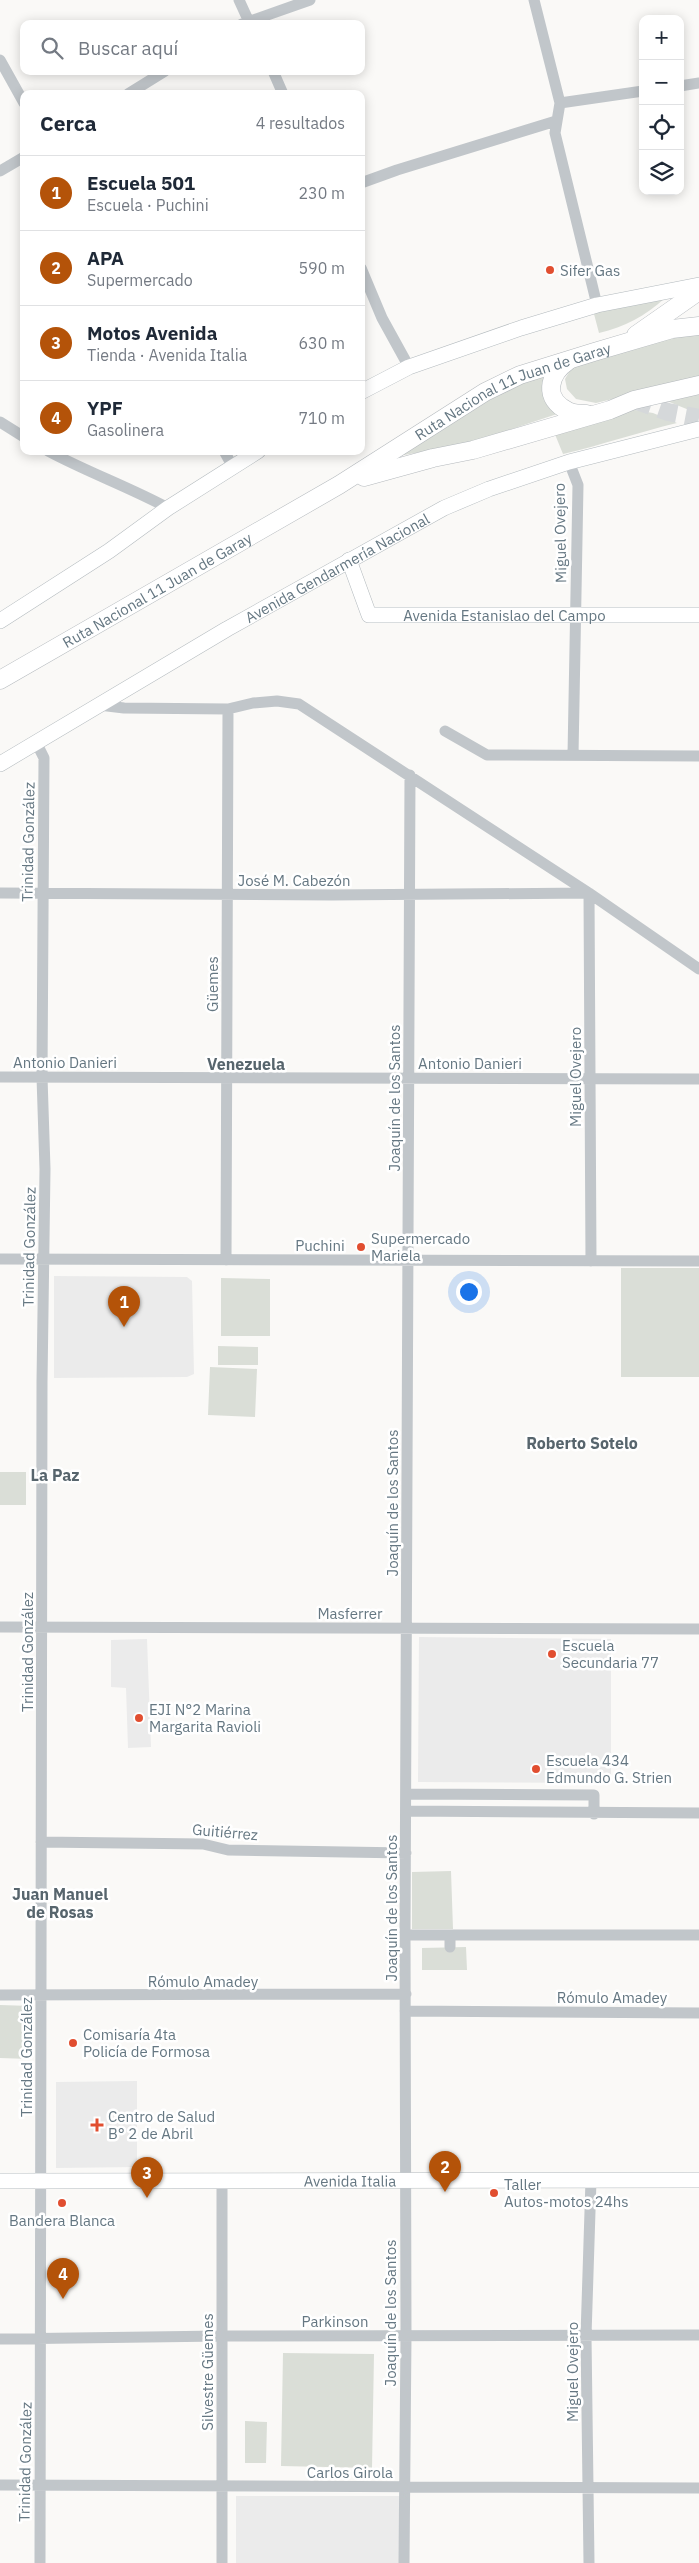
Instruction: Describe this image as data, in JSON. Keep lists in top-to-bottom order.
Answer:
{
  "streets": {
    "highway": ["Ruta Nacional 11 Juan de Garay"],
    "main road": ["Avenida Gendarmería Nacional", "Avenida Estanislao del Campo", "Avenida Italia"],
    "street": [
      "Miguel Ovejero",
      "Trinidad González",
      "José M. Cabezón",
      "Güemes",
      "Antonio Danieri",
      "Joaquín de los Santos",
      "Puchini",
      "Masferrer",
      "Guitiérrez",
      "Rómulo Amadey",
      "Parkinson",
      "Silvestre Güemes",
      "Carlos Girola"
    ]
  },
  "crossings": [
    ["Miguel Ovejero", "Avenida Gendarmería Nacional"],
    ["Miguel Ovejero", "Avenida Estanislao del Campo"],
    ["Miguel Ovejero", "José M. Cabezón"],
    ["Miguel Ovejero", "Antonio Danieri"],
    ["Miguel Ovejero", "Puchini"],
    ["Miguel Ovejero", "Avenida Italia"],
    ["Miguel Ovejero", "Parkinson"],
    ["Miguel Ovejero", "Carlos Girola"],
    ["Avenida Gendarmería Nacional", "Avenida Estanislao del Campo"],
    ["Avenida Gendarmería Nacional", "Trinidad González"],
    ["Trinidad González", "José M. Cabezón"],
    ["Trinidad González", "Antonio Danieri"],
    ["Trinidad González", "Puchini"],
    ["Trinidad González", "Masferrer"],
    ["Trinidad González", "Guitiérrez"],
    ["Trinidad González", "Rómulo Amadey"],
    ["Trinidad González", "Avenida Italia"],
    ["Trinidad González", "Parkinson"],
    ["Trinidad González", "Carlos Girola"],
    ["José M. Cabezón", "Güemes"],
    ["José M. Cabezón", "Joaquín de los Santos"],
    ["Güemes", "Antonio Danieri"],
    ["Güemes", "Puchini"],
    ["Antonio Danieri", "Joaquín de los Santos"],
    ["Joaquín de los Santos", "Puchini"],
    ["Joaquín de los Santos", "Masferrer"],
    ["Joaquín de los Santos", "Guitiérrez"],
    ["Joaquín de los Santos", "Rómulo Amadey"],
    ["Joaquín de los Santos", "Avenida Italia"],
    ["Joaquín de los Santos", "Parkinson"],
    ["Joaquín de los Santos", "Carlos Girola"],
    ["Avenida Italia", "Silvestre Güemes"],
    ["Parkinson", "Silvestre Güemes"],
    ["Silvestre Güemes", "Carlos Girola"]
  ],
  "districts": [
    "Venezuela",
    "Roberto Sotelo",
    "La Paz",
    "Juan Manuel de Rosas"
  ],
  "places": {
    "other": [
      "Sifer Gas",
      "Supermercado Mariela",
      "Escuela Secundaria 77",
      "EJI N°2 Marina Margarita Ravioli",
      "Escuela 434 Edmundo G. Strien",
      "Comisaría 4ta Policía de Formosa",
      "Taller Autos-motos 24hs",
      "Bandera Blanca"
    ],
    "health": ["Centro de Salud B° 2 de Abril"]
  },
  "page": {
    "map_buttons": ["+", "−"],
    "search": "Buscar aquí",
    "heading": ["Cerca", "4 resultados"],
    "list": [
      {
        "mark": "1",
        "name": "Escuela 501",
        "note": "Escuela · Puchini",
        "value": "230 m"
      },
      {
        "mark": "2",
        "name": "APA",
        "note": "Supermercado",
        "value": "590 m"
      },
      {
        "mark": "3",
        "name": "Motos Avenida",
        "note": "Tienda · Avenida Italia",
        "value": "630 m"
      },
      {
        "mark": "4",
        "name": "YPF",
        "note": "Gasolinera",
        "value": "710 m"
      }
    ],
    "pins": [
      "1",
      "2",
      "3",
      "4"
    ]
  }
}
